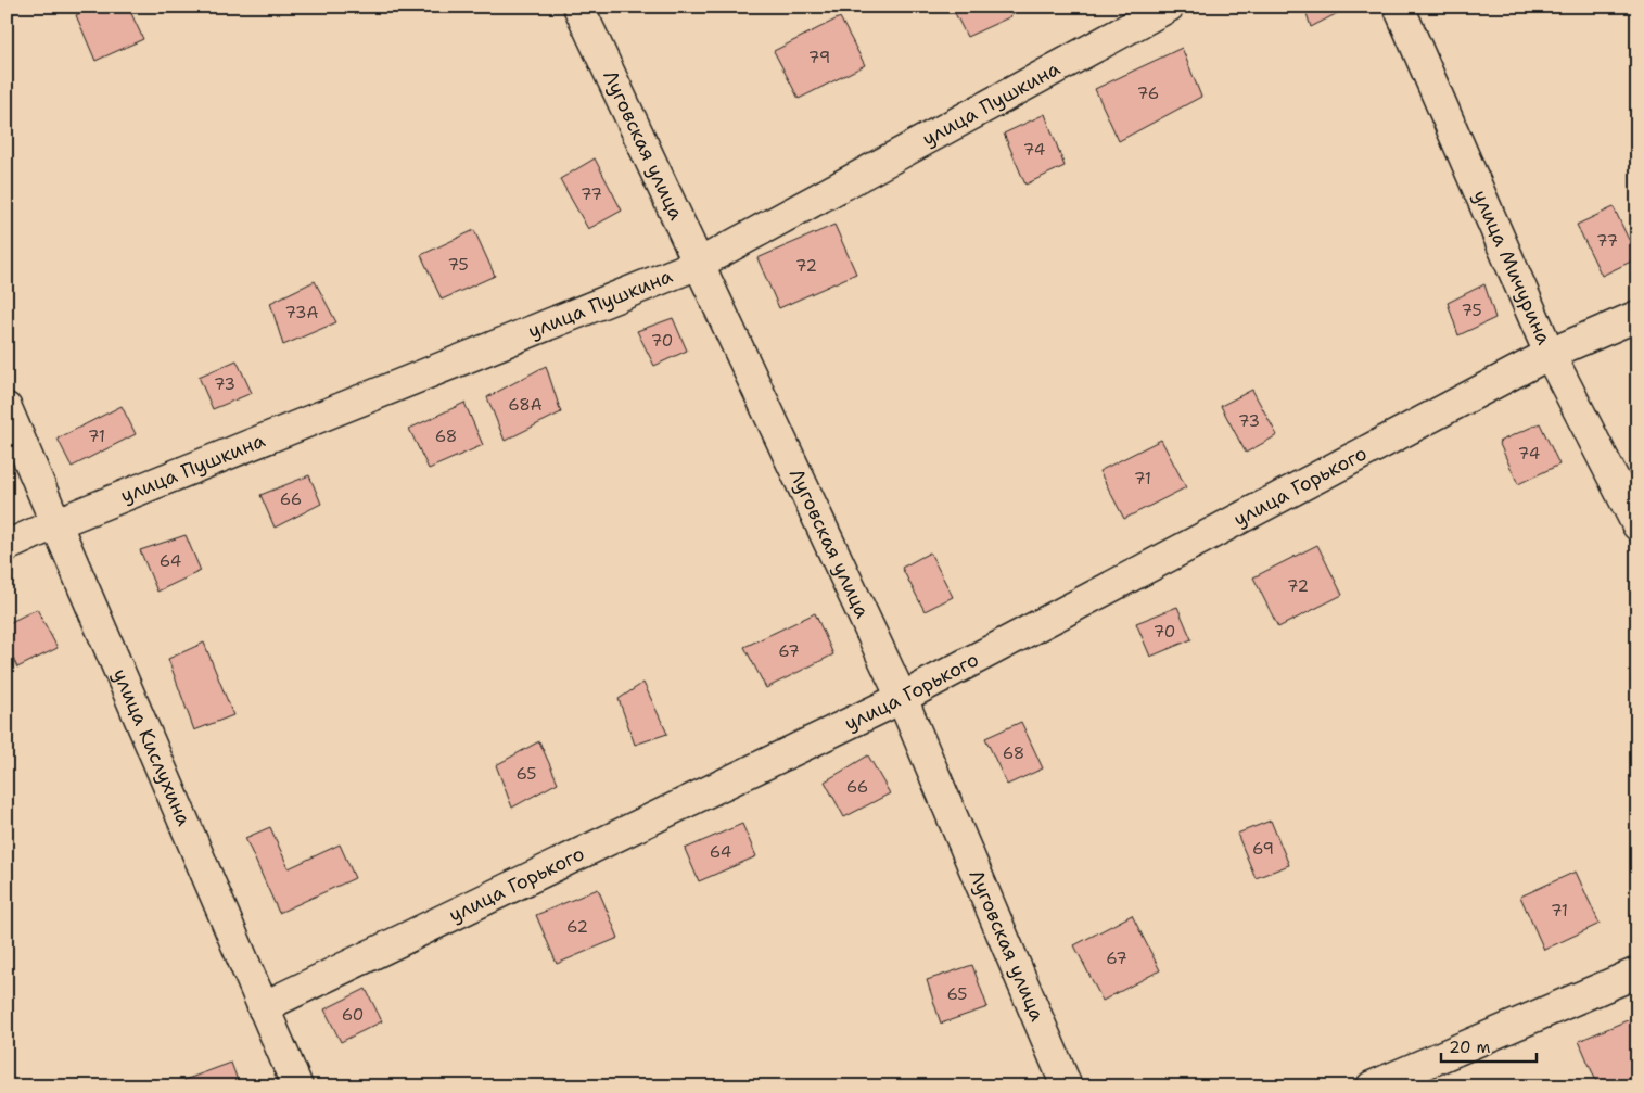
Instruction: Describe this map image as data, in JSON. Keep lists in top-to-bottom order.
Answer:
{
  "streets": {
    "street": [
      "улица Пушкина",
      "Луговская улица",
      "улица Мичурина",
      "улица Горького",
      "улица Кислухина"
    ]
  },
  "crossings": [
    ["улица Пушкина", "Луговская улица"],
    ["улица Пушкина", "улица Кислухина"],
    ["Луговская улица", "улица Горького"],
    ["улица Мичурина", "улица Горького"],
    ["улица Горького", "улица Кислухина"]
  ],
  "house_numbers": [
    "79",
    "76",
    "74",
    "77",
    "77",
    "75",
    "72",
    "75",
    "73А",
    "70",
    "73",
    "68А",
    "73",
    "71",
    "68",
    "74",
    "71",
    "66",
    "64",
    "72",
    "70",
    "67",
    "68",
    "65",
    "66",
    "69",
    "64",
    "71",
    "62",
    "67",
    "65",
    "60"
  ],
  "scale_bar": "20 m"
}
